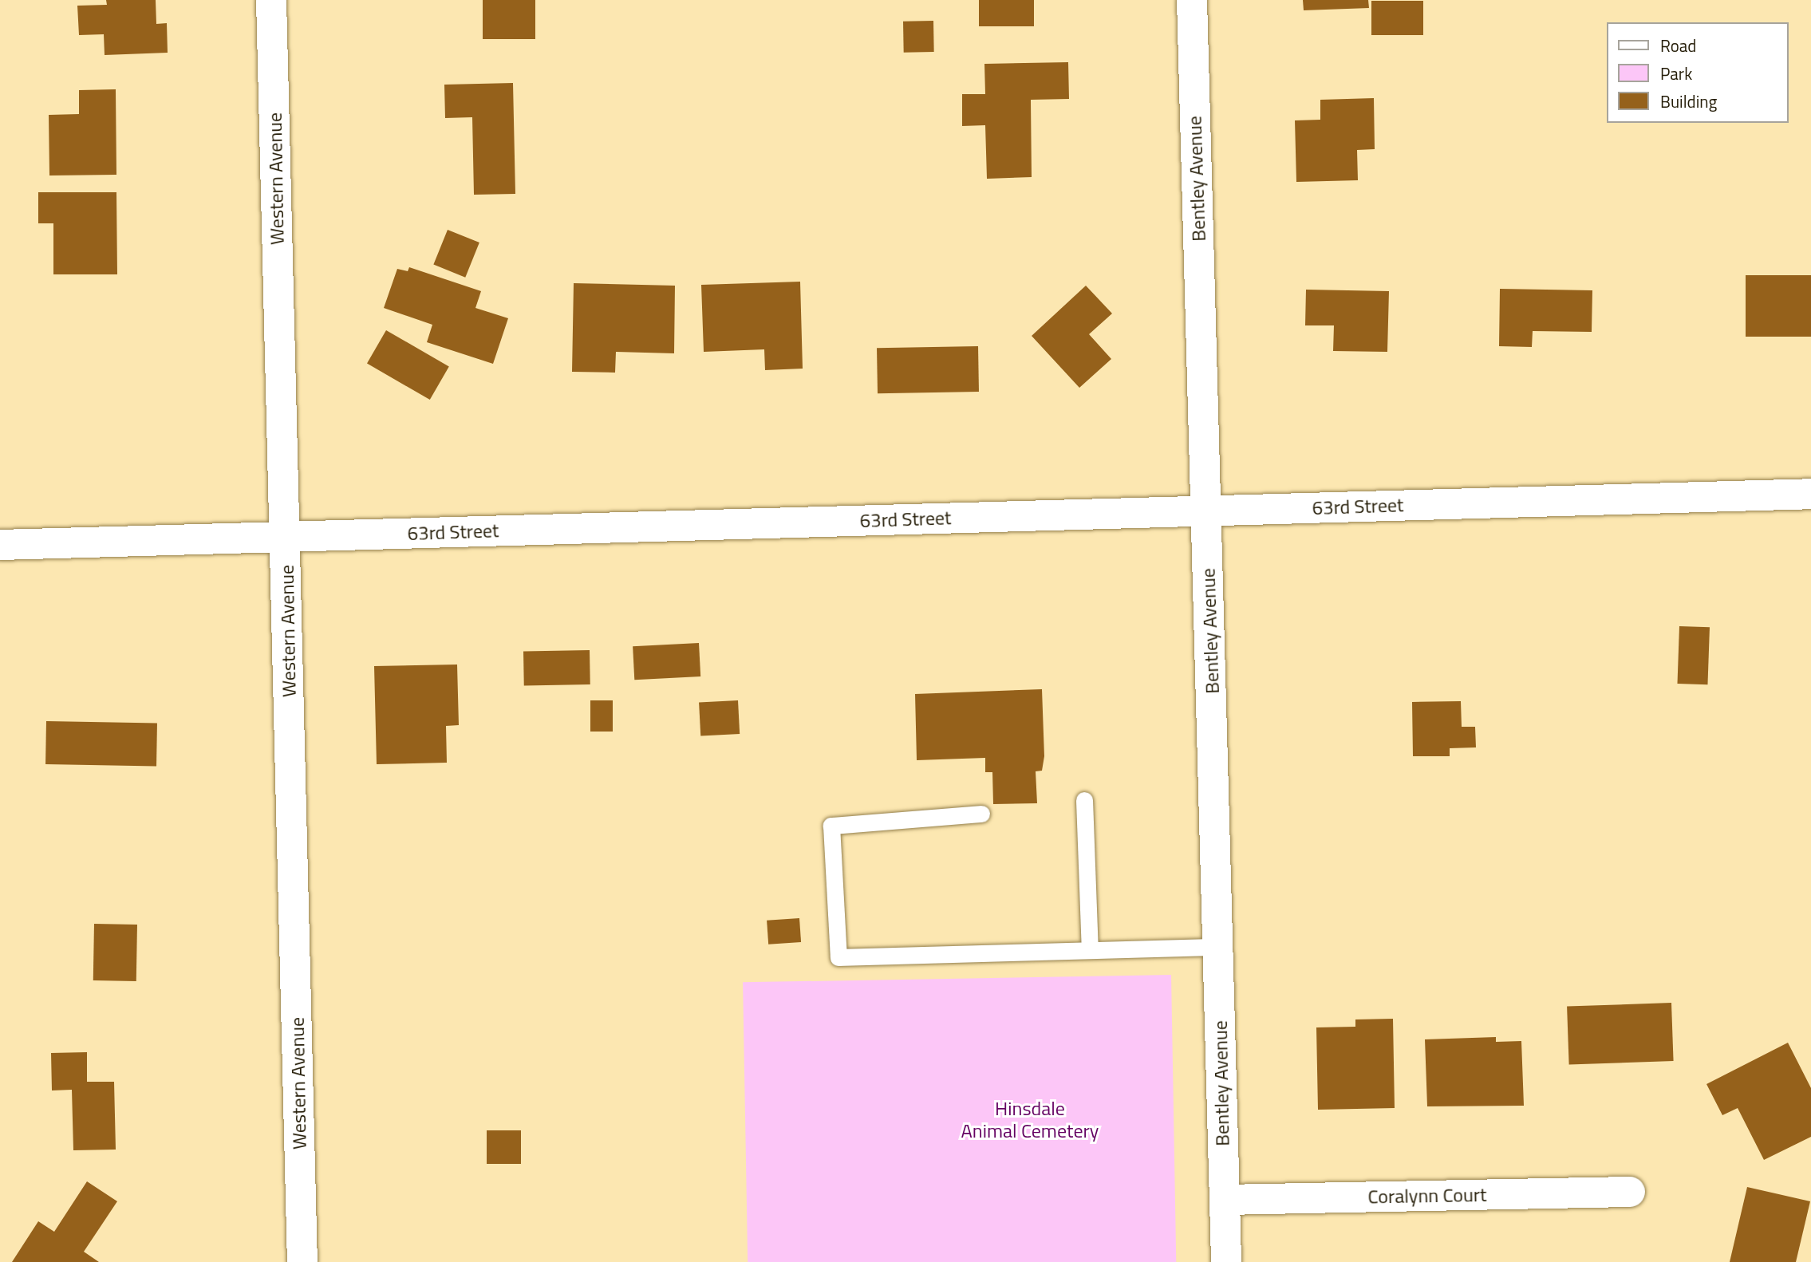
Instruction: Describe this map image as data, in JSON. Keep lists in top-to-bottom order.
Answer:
{
  "streets": {
    "street": [
      "Western Avenue",
      "Bentley Avenue",
      "63rd Street",
      "Coralynn Court"
    ]
  },
  "crossings": [
    ["Western Avenue", "63rd Street"],
    ["Bentley Avenue", "63rd Street"],
    ["Bentley Avenue", "Coralynn Court"]
  ],
  "parks": ["Hinsdale Animal Cemetery"],
  "legend": ["Road", "Park", "Building"]
}
